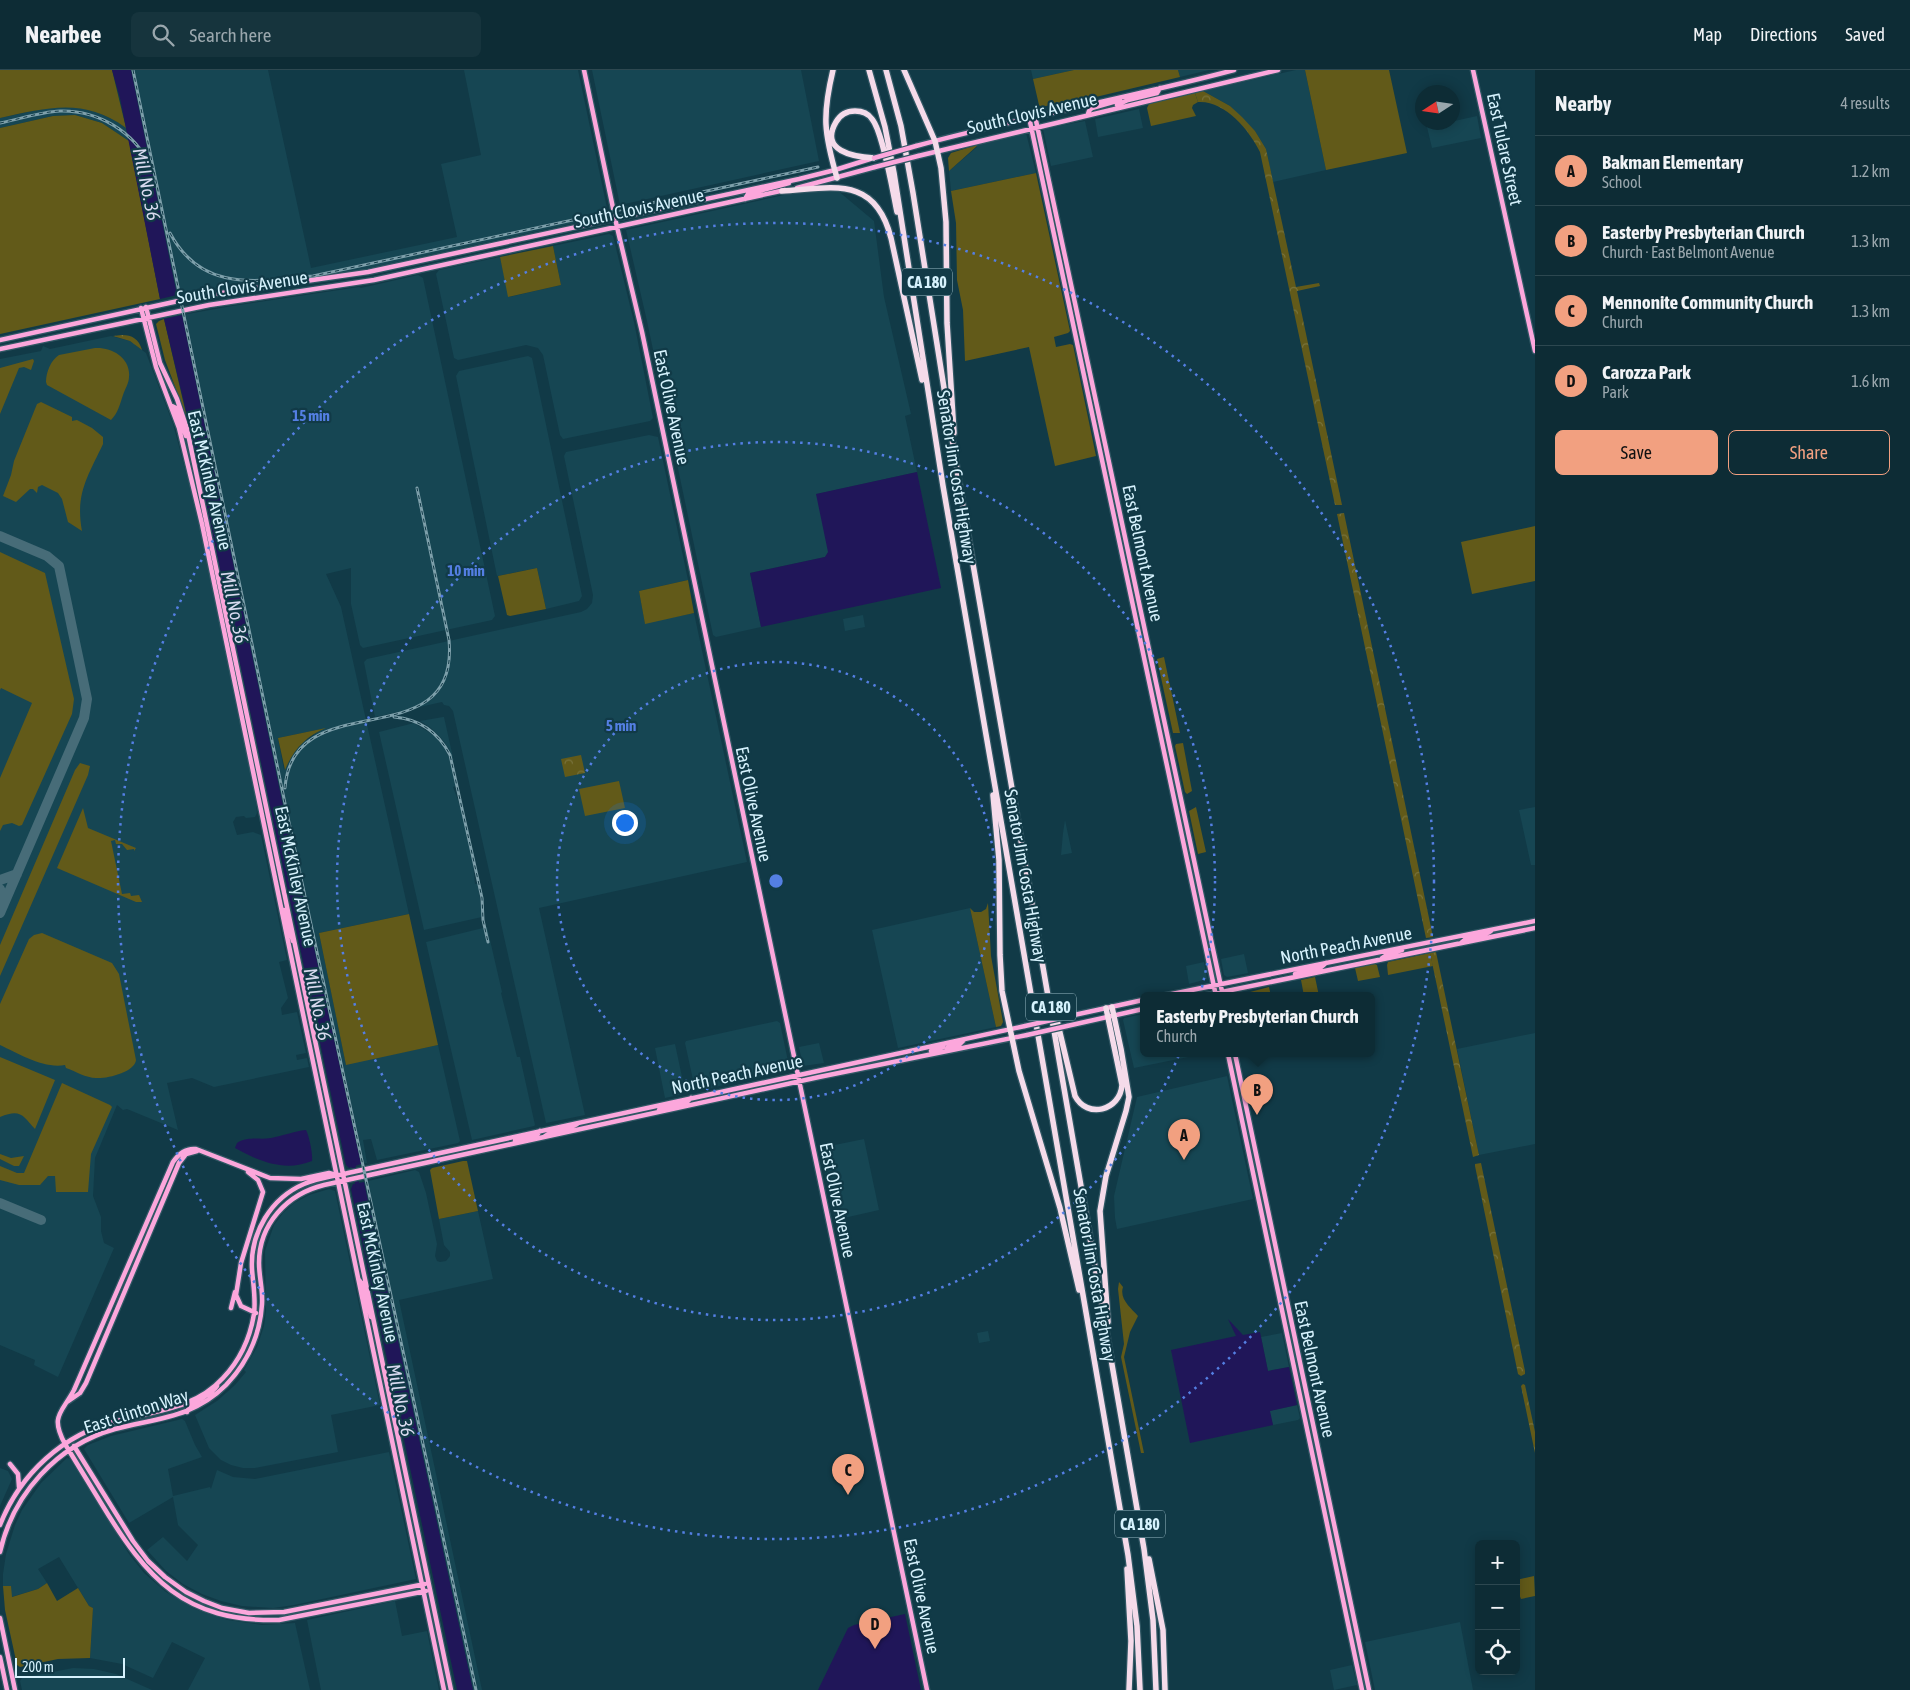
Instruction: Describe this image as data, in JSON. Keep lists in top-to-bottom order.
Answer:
{
  "streets": {
    "highway": ["CA 180", "Senator Jim Costa Highway"],
    "main road": [
      "South Clovis Avenue",
      "East Tulare Street",
      "East Olive Avenue",
      "East McKinley Avenue",
      "East Belmont Avenue",
      "North Peach Avenue",
      "East Clinton Way"
    ]
  },
  "crossings": [
    ["South Clovis Avenue", "East Olive Avenue"],
    ["South Clovis Avenue", "East McKinley Avenue"],
    ["South Clovis Avenue", "East Belmont Avenue"],
    ["CA 180", "Senator Jim Costa Highway"],
    ["East Olive Avenue", "North Peach Avenue"],
    ["East McKinley Avenue", "North Peach Avenue"],
    ["East McKinley Avenue", "East Clinton Way"],
    ["East Belmont Avenue", "North Peach Avenue"],
    ["North Peach Avenue", "East Clinton Way"]
  ],
  "water": ["Mill No. 36"],
  "scale_bar": "200 m",
  "north": "left",
  "page": {
    "header": "Nearbee",
    "search": "Search here",
    "nav": ["Map", "Directions", "Saved"],
    "heading": ["Nearby", "4 results"],
    "list": [
      {
        "mark": "A",
        "name": "Bakman Elementary",
        "note": "School",
        "value": "1.2 km"
      },
      {
        "mark": "B",
        "name": "Easterby Presbyterian Church",
        "note": "Church · East Belmont Avenue",
        "value": "1.3 km"
      },
      {
        "mark": "C",
        "name": "Mennonite Community Church",
        "note": "Church",
        "value": "1.3 km"
      },
      {
        "mark": "D",
        "name": "Carozza Park",
        "note": "Park",
        "value": "1.6 km"
      }
    ],
    "buttons": ["Save", "Share"],
    "popup": ["Easterby Presbyterian Church", "Church"],
    "pins": [
      "B",
      "A",
      "C",
      "D"
    ],
    "map_buttons": ["+", "−"],
    "scale": "200 m"
  },
  "rings": ["15 min", "10 min", "5 min"]
}
